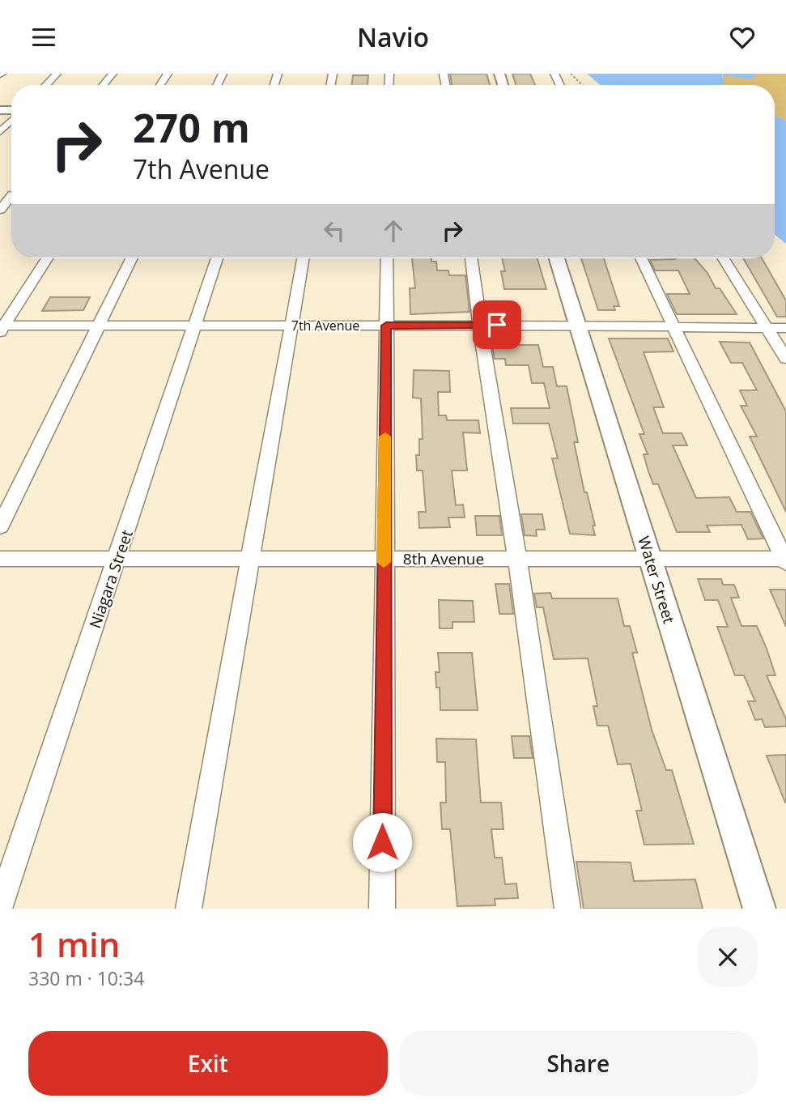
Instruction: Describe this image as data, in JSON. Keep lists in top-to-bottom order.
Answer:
{
  "streets": {
    "main road": ["Water Street"],
    "street": ["7th Avenue", "8th Avenue", "Niagara Street"]
  },
  "crossings": [
    ["7th Avenue", "Niagara Street"],
    ["7th Avenue", "Water Street"],
    ["8th Avenue", "Niagara Street"],
    ["8th Avenue", "Water Street"]
  ],
  "page": {
    "header": "Navio",
    "turn": ["270 m", "7th Avenue"],
    "heading": ["1 min", "330 m · 10:34"],
    "buttons": ["Exit", "Share"]
  }
}
